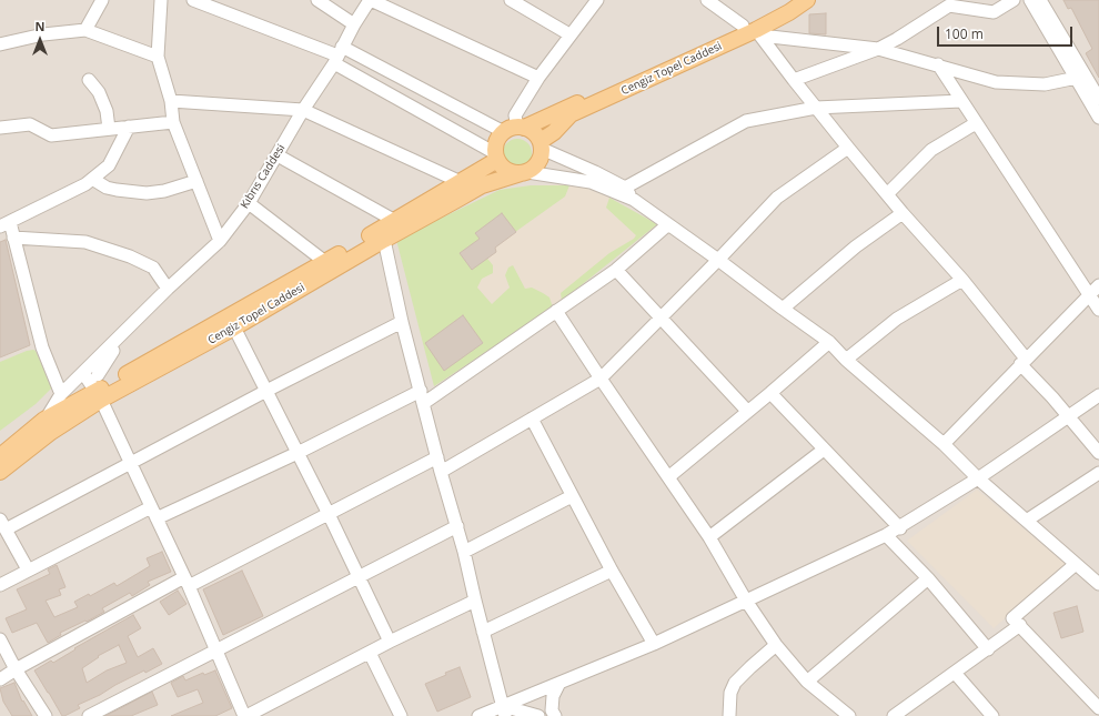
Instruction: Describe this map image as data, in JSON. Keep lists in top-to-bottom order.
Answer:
{
  "streets": {
    "main road": ["Cengiz Topel Caddesi"],
    "street": ["Kıbrıs Caddesi"]
  },
  "crossings": [
    ["Cengiz Topel Caddesi", "Kıbrıs Caddesi"]
  ],
  "scale_bar": "100 m",
  "north": "top"
}
